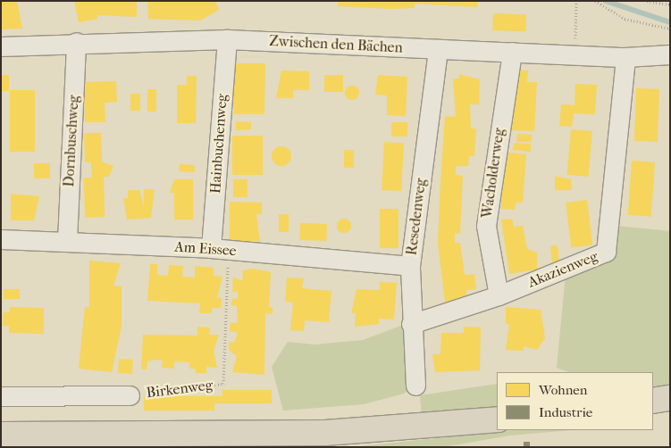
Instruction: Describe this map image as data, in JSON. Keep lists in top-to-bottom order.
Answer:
{
  "streets": {
    "street": [
      "Zwischen den Bächen",
      "Dornbuschweg",
      "Hainbuchenweg",
      "Wacholderweg",
      "Resedenweg",
      "Am Eissee",
      "Akazienweg",
      "Birkenweg"
    ]
  },
  "crossings": [
    ["Zwischen den Bächen", "Dornbuschweg"],
    ["Zwischen den Bächen", "Hainbuchenweg"],
    ["Zwischen den Bächen", "Wacholderweg"],
    ["Zwischen den Bächen", "Resedenweg"],
    ["Zwischen den Bächen", "Akazienweg"],
    ["Dornbuschweg", "Am Eissee"],
    ["Hainbuchenweg", "Am Eissee"],
    ["Hainbuchenweg", "Birkenweg"],
    ["Wacholderweg", "Akazienweg"],
    ["Resedenweg", "Am Eissee"],
    ["Resedenweg", "Akazienweg"],
    ["Am Eissee", "Birkenweg"]
  ],
  "legend": ["Wohnen", "Industrie"]
}
